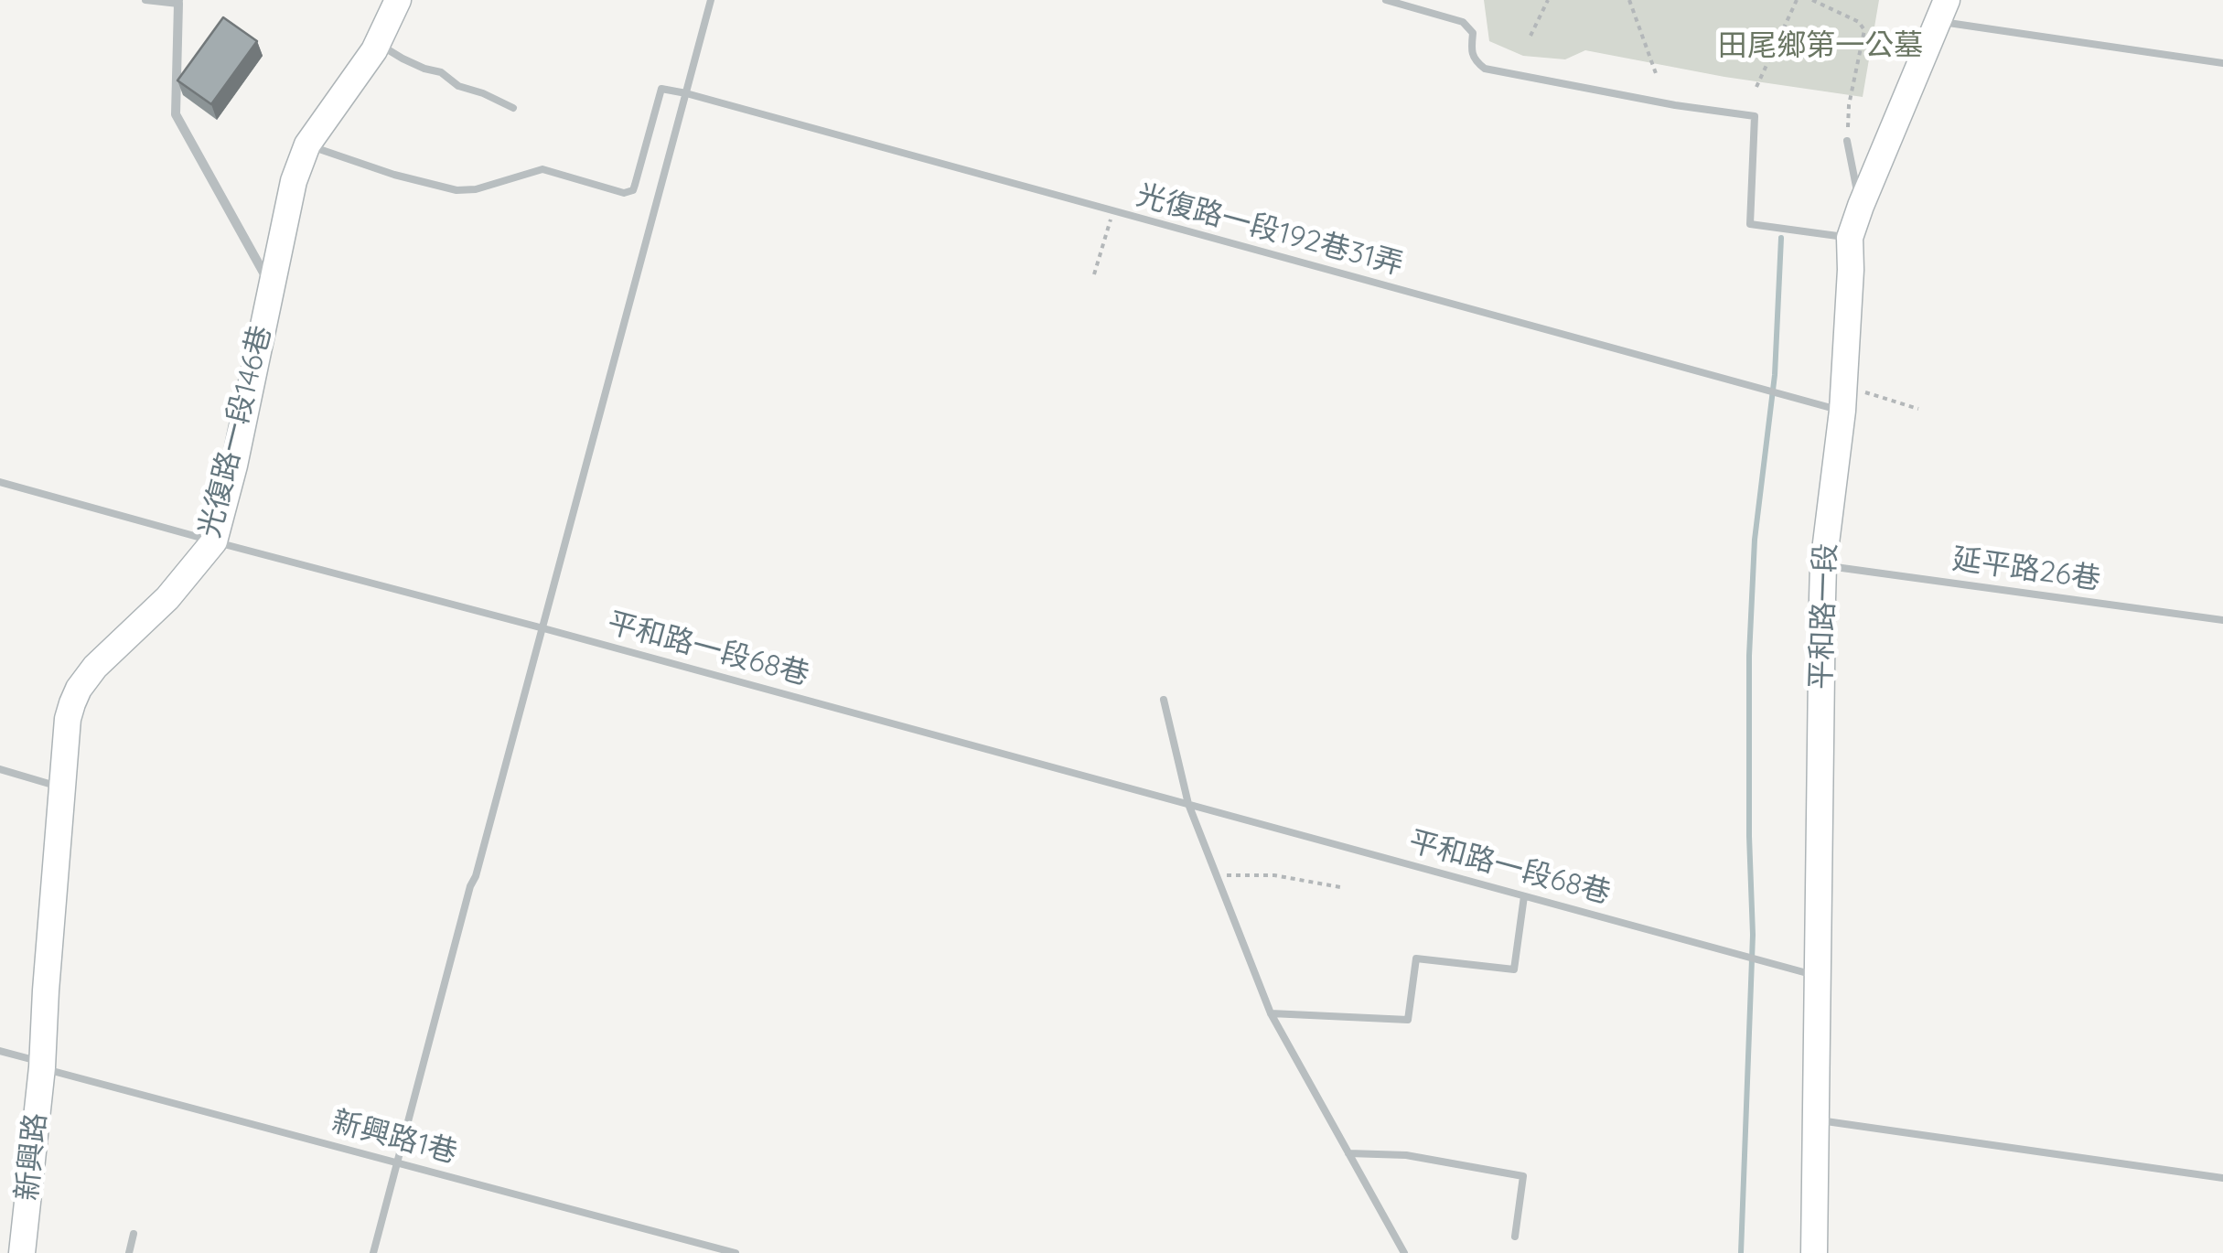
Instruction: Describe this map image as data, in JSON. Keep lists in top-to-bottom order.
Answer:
{
  "streets": {
    "street": ["光復路一段146巷", "平和路一段", "新興路"],
    "lane": [
      "光復路一段192巷31弄",
      "延平路26巷",
      "平和路一段68巷",
      "新興路1巷"
    ]
  },
  "crossings": [
    ["光復路一段192巷31弄", "平和路一段"],
    ["光復路一段146巷", "平和路一段68巷"],
    ["光復路一段146巷", "新興路1巷"],
    ["光復路一段146巷", "新興路"],
    ["延平路26巷", "平和路一段"],
    ["平和路一段", "平和路一段68巷"],
    ["新興路1巷", "新興路"]
  ],
  "parks": ["田尾鄉第一公墓"]
}
